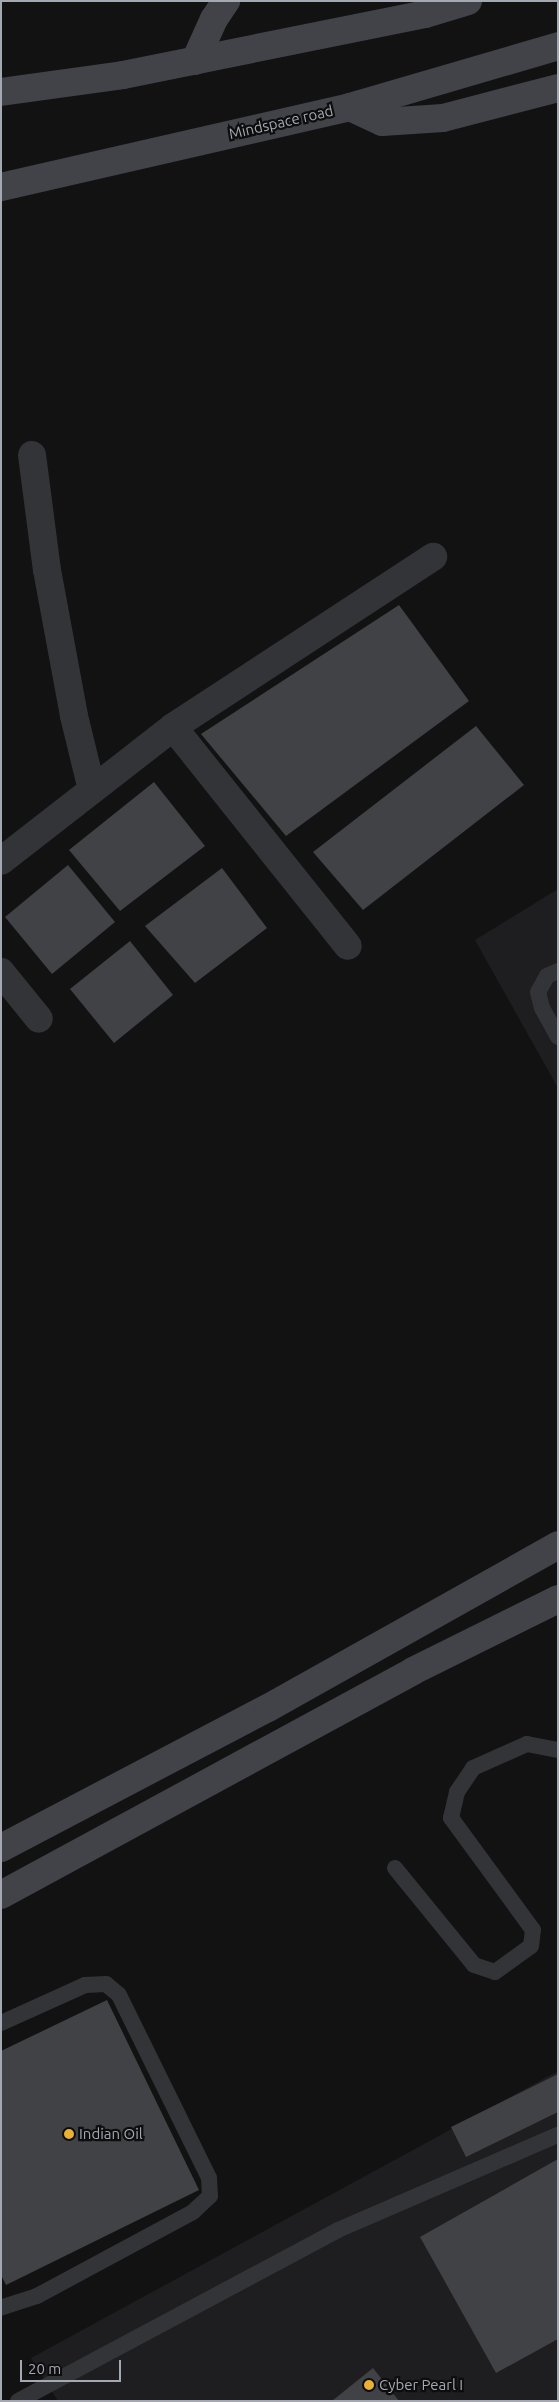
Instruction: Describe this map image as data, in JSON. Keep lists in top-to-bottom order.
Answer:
{
  "streets": {
    "main road": ["Mindspace road"]
  },
  "places": ["Indian Oil", "Cyber Pearl I"],
  "scale_bar": "20 m"
}
